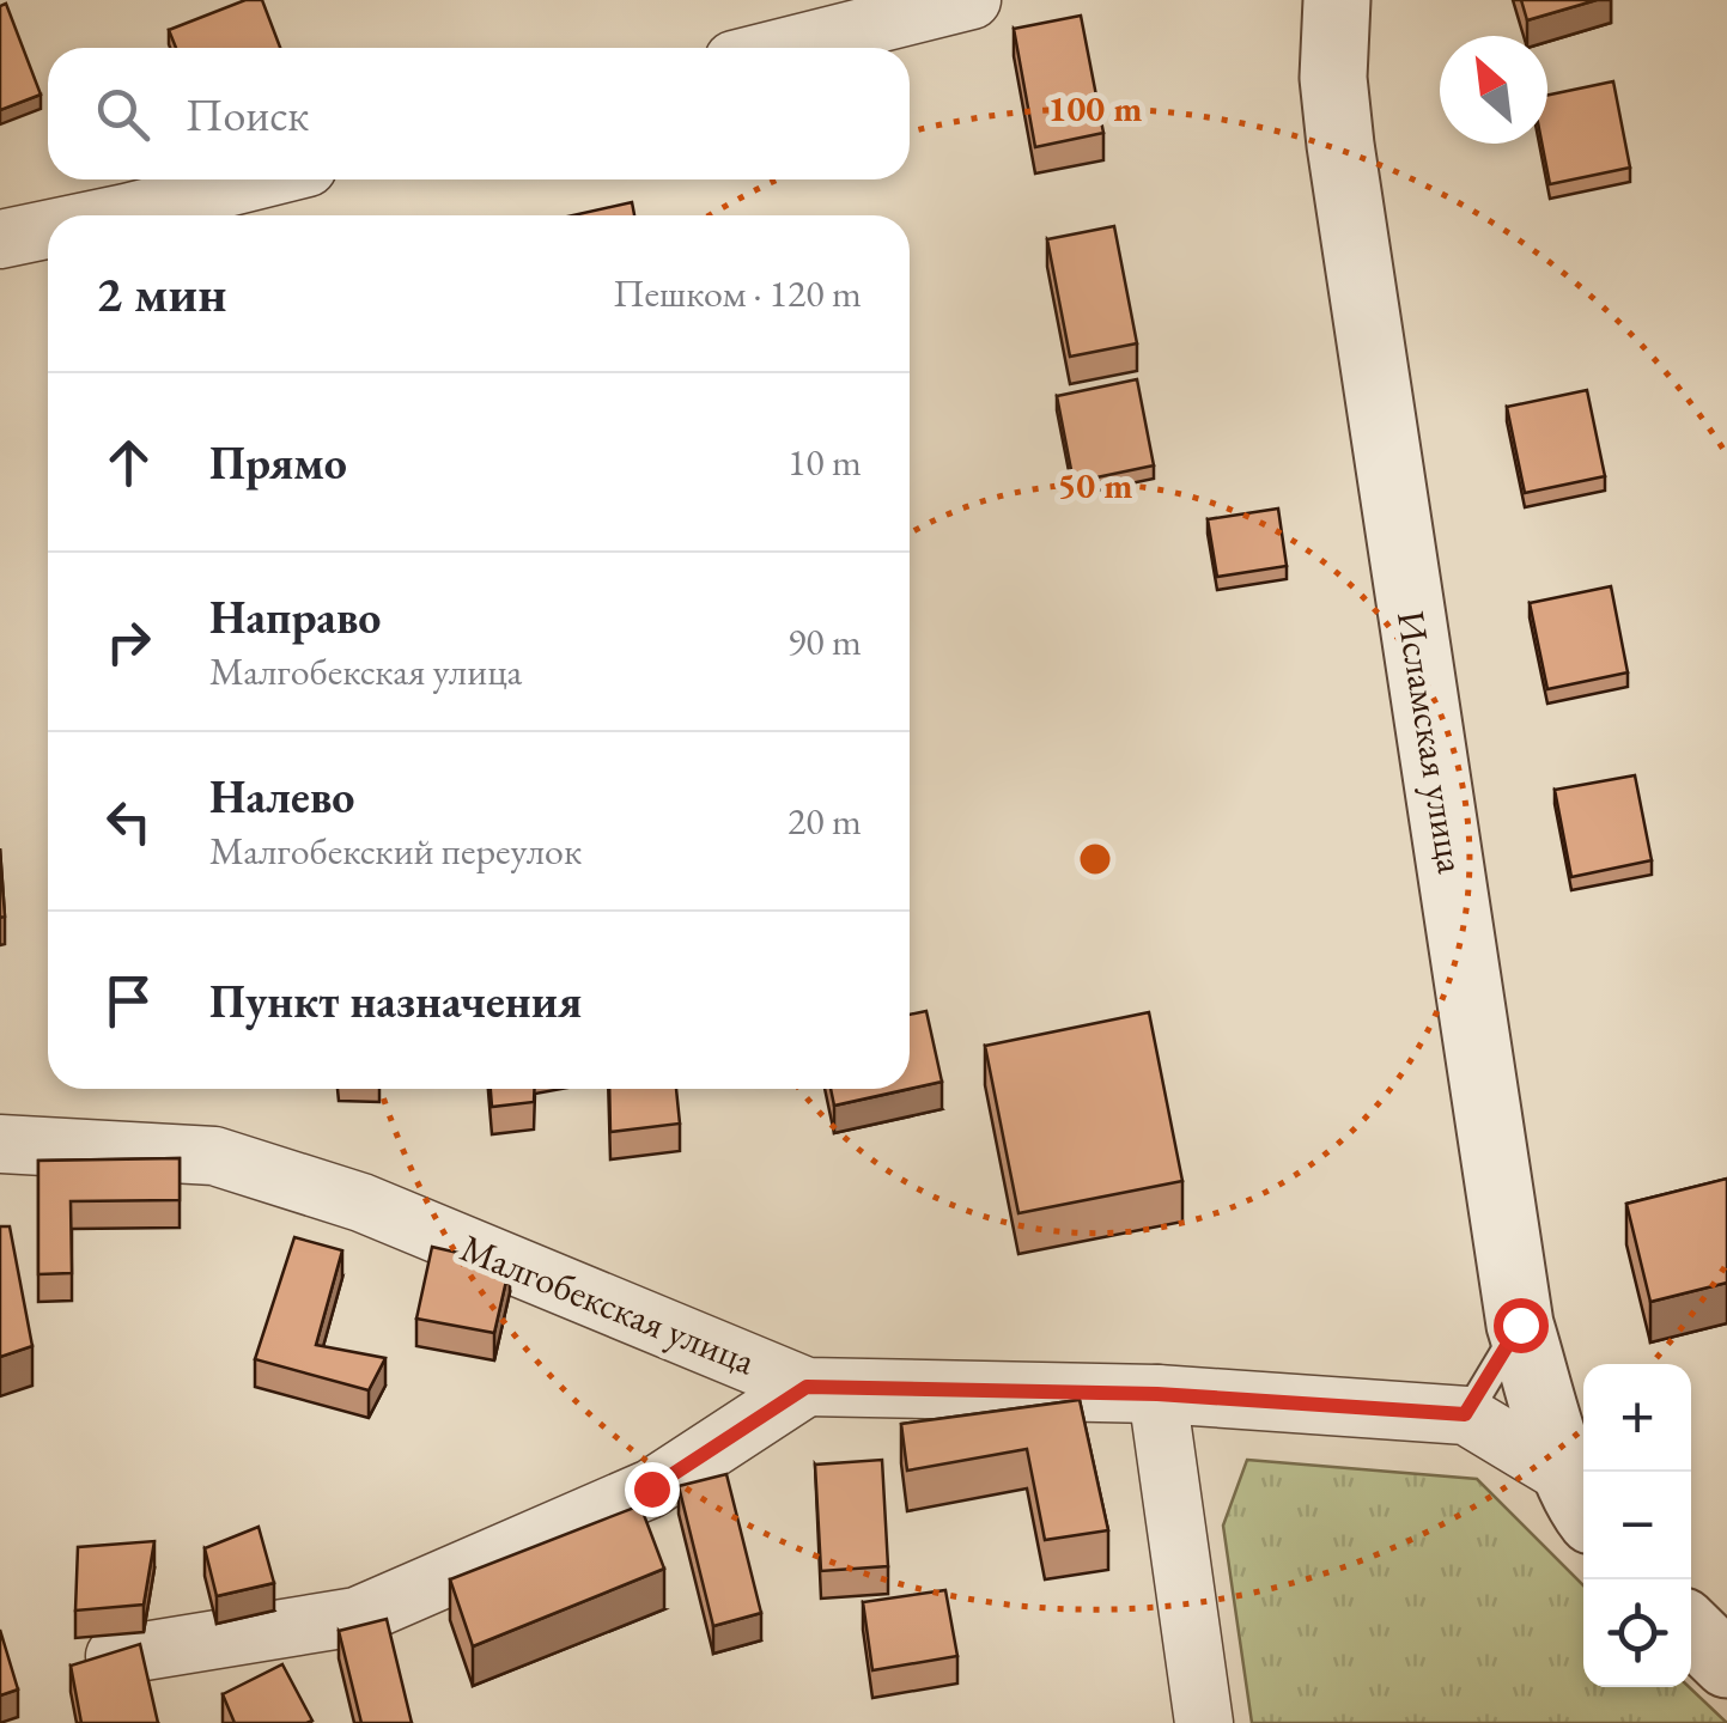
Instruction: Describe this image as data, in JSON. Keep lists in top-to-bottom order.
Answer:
{
  "streets": {
    "street": ["Исламская улица", "Малгобекская улица"]
  },
  "crossings": [
    ["Исламская улица", "Малгобекская улица"]
  ],
  "north": "top left",
  "page": {
    "search": "Поиск",
    "heading": ["2 мин", "Пешком · 120 m"],
    "list": [
      ["Прямо", "10 m"],
      ["Направо", "Малгобекская улица", "90 m"],
      ["Налево", "Малгобекский переулок", "20 m"],
      "Пункт назначения"
    ],
    "map_buttons": ["+", "−"]
  },
  "rings": ["100 m", "50 m"]
}
